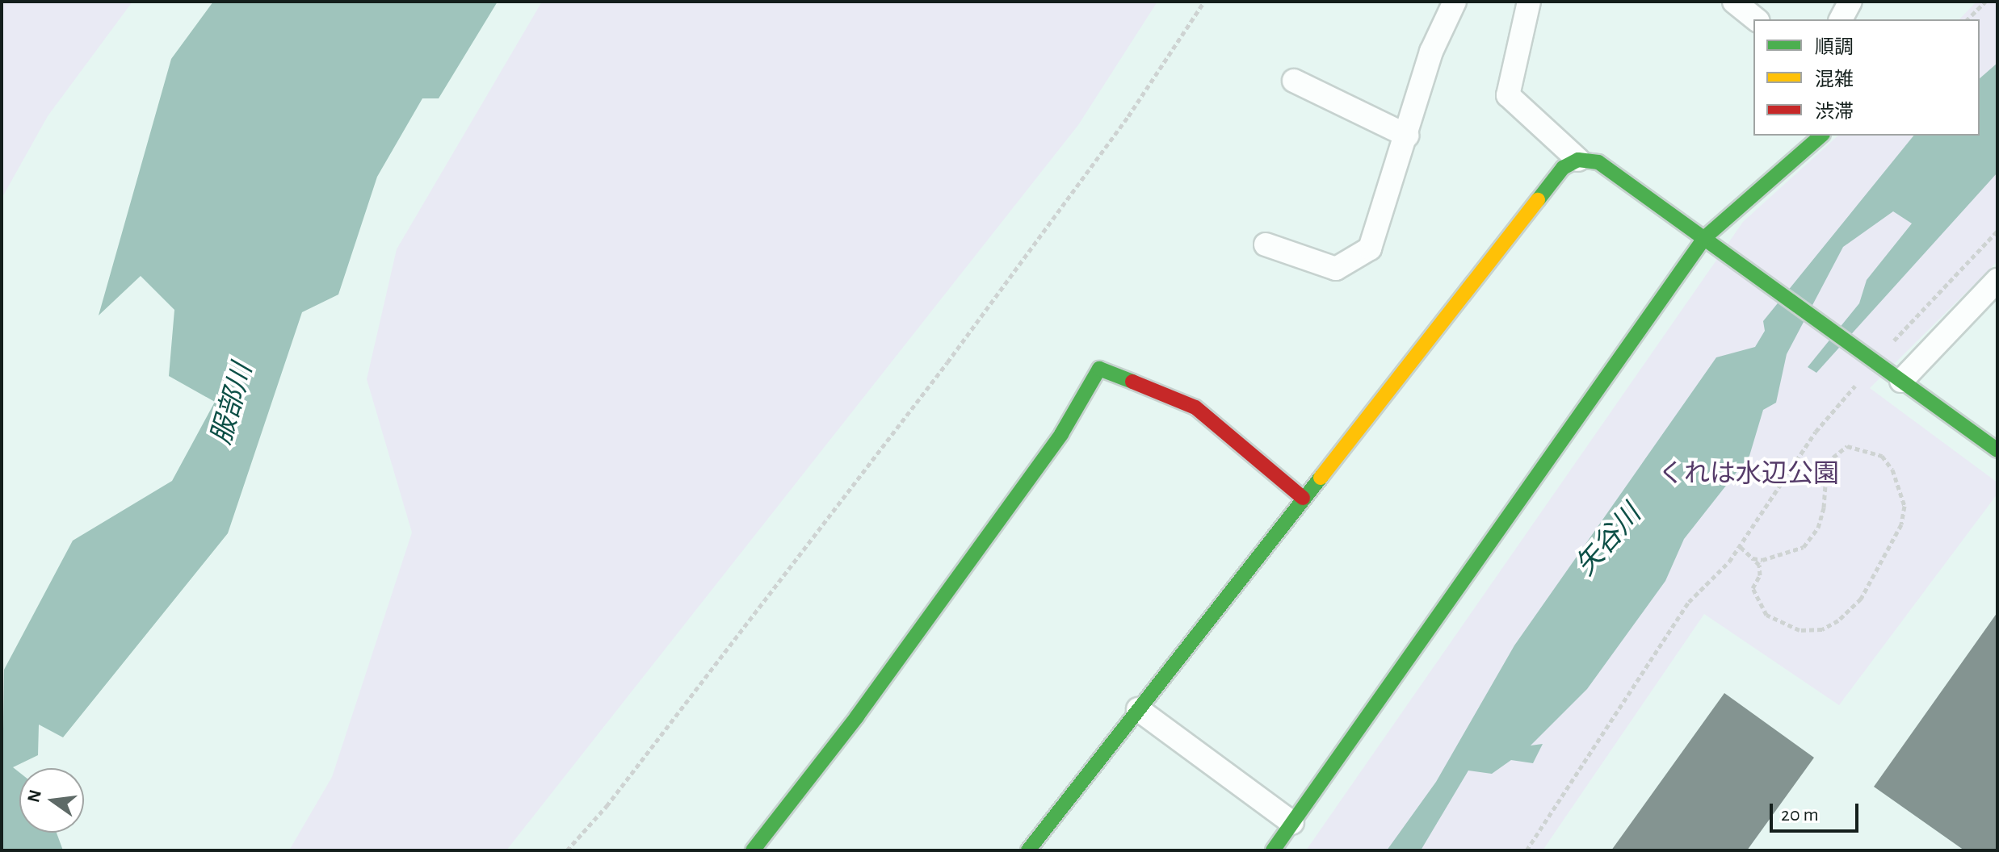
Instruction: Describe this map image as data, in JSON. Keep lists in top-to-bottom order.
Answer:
{
  "water": ["服部川", "矢谷川"],
  "parks": ["くれは水辺公園"],
  "legend": ["順調", "混雑", "渋滞"],
  "scale_bar": "20 m",
  "north": "left"
}
